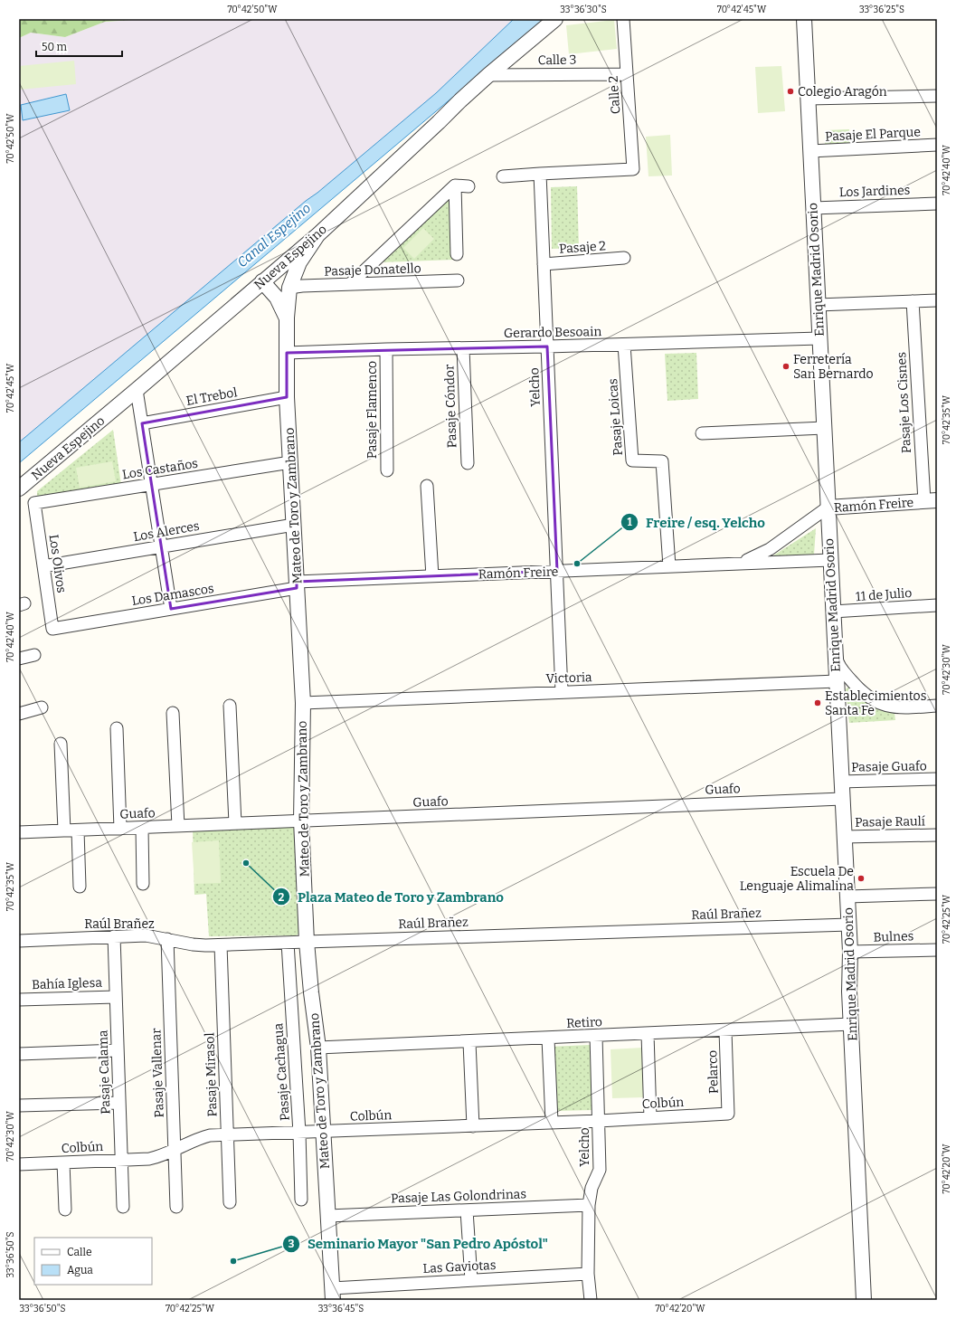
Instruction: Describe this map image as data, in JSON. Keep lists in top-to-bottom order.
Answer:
{
  "streets": {
    "street": [
      "Calle 3",
      "Calle 2",
      "Pasaje El Parque",
      "Los Jardines",
      "Pasaje 2",
      "Nueva Espejino",
      "Pasaje Donatello",
      "Enrique Madrid Osorio",
      "Gerardo Besoain",
      "Yelcho",
      "El Trebol",
      "Pasaje Los Cisnes",
      "Pasaje Cóndor",
      "Pasaje Flamenco",
      "Pasaje Loicas",
      "Los Castaños",
      "Ramón Freire",
      "Mateo de Toro y Zambrano",
      "Los Alerces",
      "Los Olivos",
      "Los Damascos",
      "11 de Julio",
      "Victoria",
      "Pasaje Guafo",
      "Guafo",
      "Pasaje Raulí",
      "Raúl Brañez",
      "Bulnes",
      "Bahía Iglesa",
      "Retiro",
      "Pasaje Calama",
      "Pasaje Cachagua",
      "Pelarco",
      "Pasaje Vallenar",
      "Pasaje Mirasol",
      "Colbún",
      "Pasaje Las Golondrinas",
      "Las Gaviotas"
    ]
  },
  "crossings": [
    ["Calle 3", "Calle 2"],
    ["Calle 3", "Nueva Espejino"],
    ["Calle 2", "Yelcho"],
    ["Pasaje El Parque", "Enrique Madrid Osorio"],
    ["Los Jardines", "Enrique Madrid Osorio"],
    ["Pasaje 2", "Yelcho"],
    ["Nueva Espejino", "Mateo de Toro y Zambrano"],
    ["Pasaje Donatello", "Mateo de Toro y Zambrano"],
    ["Enrique Madrid Osorio", "Gerardo Besoain"],
    ["Enrique Madrid Osorio", "Ramón Freire"],
    ["Enrique Madrid Osorio", "11 de Julio"],
    ["Enrique Madrid Osorio", "Victoria"],
    ["Enrique Madrid Osorio", "Pasaje Guafo"],
    ["Enrique Madrid Osorio", "Guafo"],
    ["Enrique Madrid Osorio", "Pasaje Raulí"],
    ["Enrique Madrid Osorio", "Raúl Brañez"],
    ["Enrique Madrid Osorio", "Bulnes"],
    ["Enrique Madrid Osorio", "Retiro"],
    ["Gerardo Besoain", "Yelcho"],
    ["Gerardo Besoain", "Pasaje Cóndor"],
    ["Gerardo Besoain", "Pasaje Flamenco"],
    ["Gerardo Besoain", "Pasaje Loicas"],
    ["Gerardo Besoain", "Mateo de Toro y Zambrano"],
    ["Yelcho", "Ramón Freire"],
    ["Yelcho", "Victoria"],
    ["Yelcho", "Retiro"],
    ["Yelcho", "Colbún"],
    ["Yelcho", "Pasaje Las Golondrinas"],
    ["Yelcho", "Las Gaviotas"],
    ["El Trebol", "Mateo de Toro y Zambrano"],
    ["Pasaje Los Cisnes", "Ramón Freire"],
    ["Pasaje Loicas", "Ramón Freire"],
    ["Los Castaños", "Mateo de Toro y Zambrano"],
    ["Los Castaños", "Los Olivos"],
    ["Ramón Freire", "Mateo de Toro y Zambrano"],
    ["Ramón Freire", "Los Damascos"],
    ["Mateo de Toro y Zambrano", "Los Alerces"],
    ["Mateo de Toro y Zambrano", "Los Damascos"],
    ["Mateo de Toro y Zambrano", "Victoria"],
    ["Mateo de Toro y Zambrano", "Guafo"],
    ["Mateo de Toro y Zambrano", "Raúl Brañez"],
    ["Mateo de Toro y Zambrano", "Retiro"],
    ["Mateo de Toro y Zambrano", "Colbún"],
    ["Mateo de Toro y Zambrano", "Pasaje Las Golondrinas"],
    ["Mateo de Toro y Zambrano", "Las Gaviotas"],
    ["Los Alerces", "Los Olivos"],
    ["Los Olivos", "Los Damascos"],
    ["Raúl Brañez", "Pasaje Calama"],
    ["Raúl Brañez", "Pasaje Cachagua"],
    ["Raúl Brañez", "Pasaje Vallenar"],
    ["Raúl Brañez", "Pasaje Mirasol"],
    ["Bahía Iglesa", "Pasaje Calama"],
    ["Retiro", "Pelarco"],
    ["Pasaje Calama", "Colbún"],
    ["Pasaje Cachagua", "Colbún"],
    ["Pelarco", "Colbún"],
    ["Pasaje Vallenar", "Colbún"],
    ["Pasaje Mirasol", "Colbún"]
  ],
  "water": ["Canal Espejino"],
  "places": [
    "Colegio Aragón",
    "Ferretería San Bernardo",
    "Freire / esq. Yelcho",
    "Establecimientos Santa Fe",
    "Plaza Mateo de Toro y Zambrano",
    "Escuela De Lenguaje Alimalina",
    "Seminario Mayor \"San Pedro Apóstol\""
  ],
  "legend": ["Calle", "Agua"],
  "scale_bar": "50 m",
  "coordinates": [
    "70°42'50\"W",
    "33°36'30\"S",
    "70°42'45\"W",
    "33°36'25\"S",
    "70°42'40\"W",
    "70°42'35\"W",
    "70°42'30\"W",
    "70°42'25\"W",
    "70°42'20\"W",
    "33°36'50\"S",
    "33°36'45\"S"
  ]
}
